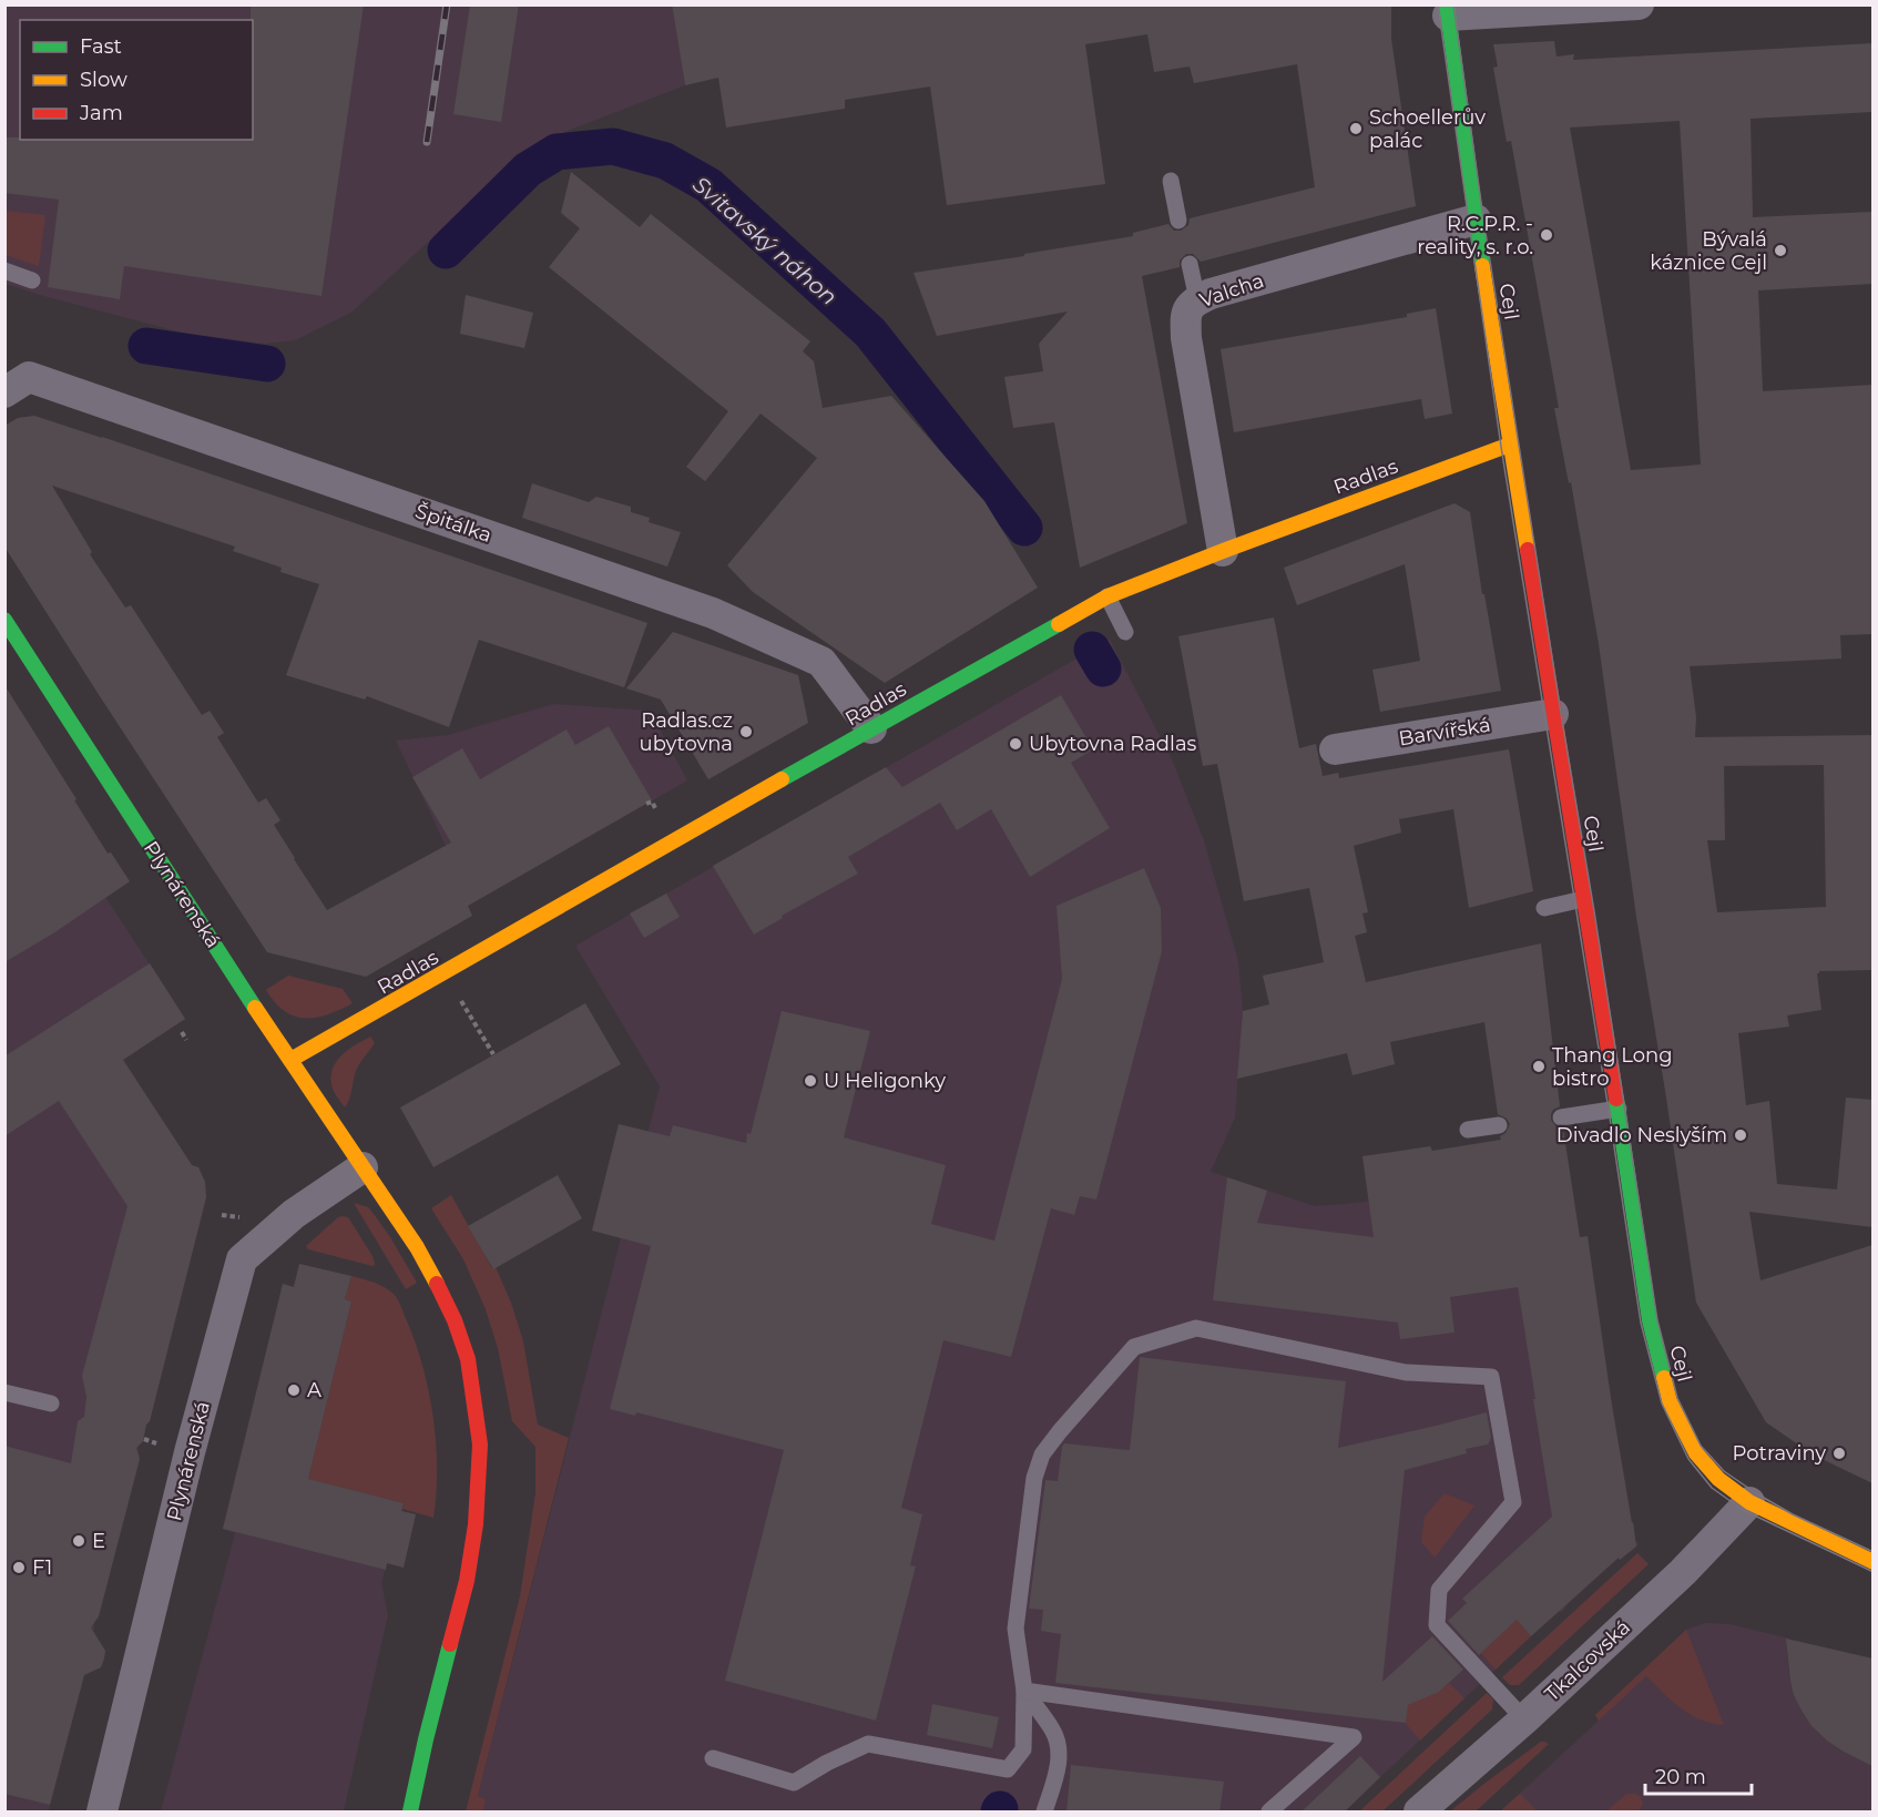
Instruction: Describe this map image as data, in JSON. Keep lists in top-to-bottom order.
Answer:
{
  "streets": {
    "street": [
      "Valcha",
      "Cejl",
      "Radlas",
      "Špitálka",
      "Barvířská",
      "Plynárenská",
      "Tkalcovská"
    ]
  },
  "crossings": [
    ["Valcha", "Cejl"],
    ["Valcha", "Radlas"],
    ["Cejl", "Radlas"],
    ["Cejl", "Barvířská"],
    ["Cejl", "Tkalcovská"],
    ["Radlas", "Špitálka"],
    ["Radlas", "Plynárenská"]
  ],
  "water": ["Svitavský náhon"],
  "places": [
    "Schoellerův palác",
    "R.C.P.R. - reality, s. r.o.",
    "Bývalá káznice Cejl",
    "Radlas.cz ubytovna",
    "Ubytovna Radlas",
    "Thang Long bistro",
    "U Heligonky",
    "Divadlo Neslyším",
    "A",
    "Potraviny",
    "E",
    "F1"
  ],
  "legend": ["Fast", "Slow", "Jam"],
  "scale_bar": "20 m"
}
